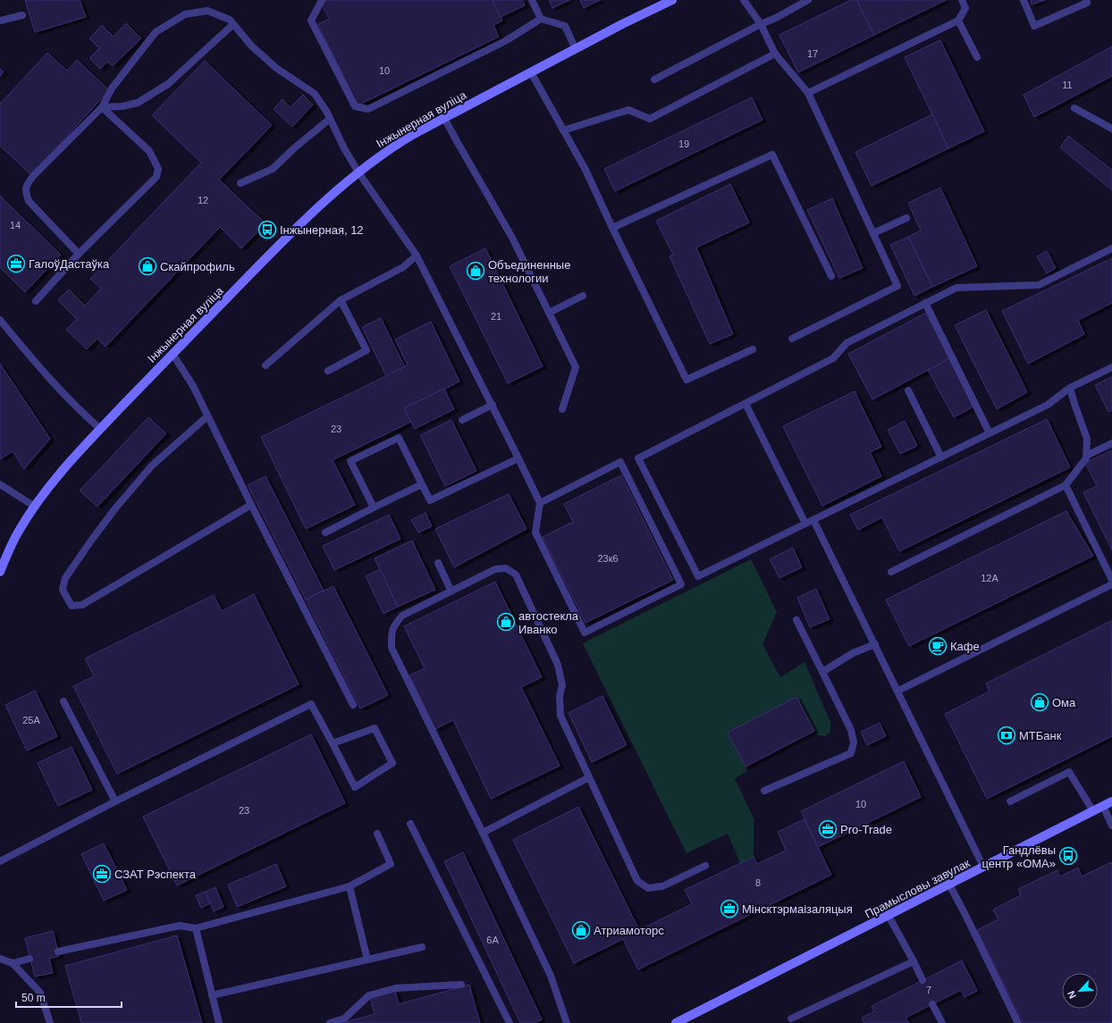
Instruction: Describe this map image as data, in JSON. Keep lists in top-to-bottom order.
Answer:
{
  "streets": {
    "street": ["Інжынерная вуліца", "Прамысловы завулак"]
  },
  "places": {
    "bus stop": ["Інжынерная, 12", "Гандлёвы центр «ОМА»"],
    "office": [
      "ГалоўДастаўка",
      "Pro-Trade",
      "СЗАТ Рэспекта",
      "Мінсктэрмаізаляцыя"
    ],
    "shop": [
      "Скайпрофиль",
      "Объединенные технологии",
      "автостекла Иванко",
      "Ома",
      "Атриамоторс"
    ],
    "cafe": ["Кафе"],
    "bank": ["МТБанк"]
  },
  "house_numbers": [
    "17",
    "10",
    "11",
    "19",
    "12",
    "14",
    "21",
    "23",
    "23к6",
    "12А",
    "25А",
    "10",
    "23",
    "8",
    "6А",
    "7"
  ],
  "scale_bar": "50 m",
  "north": "bottom left"
}
